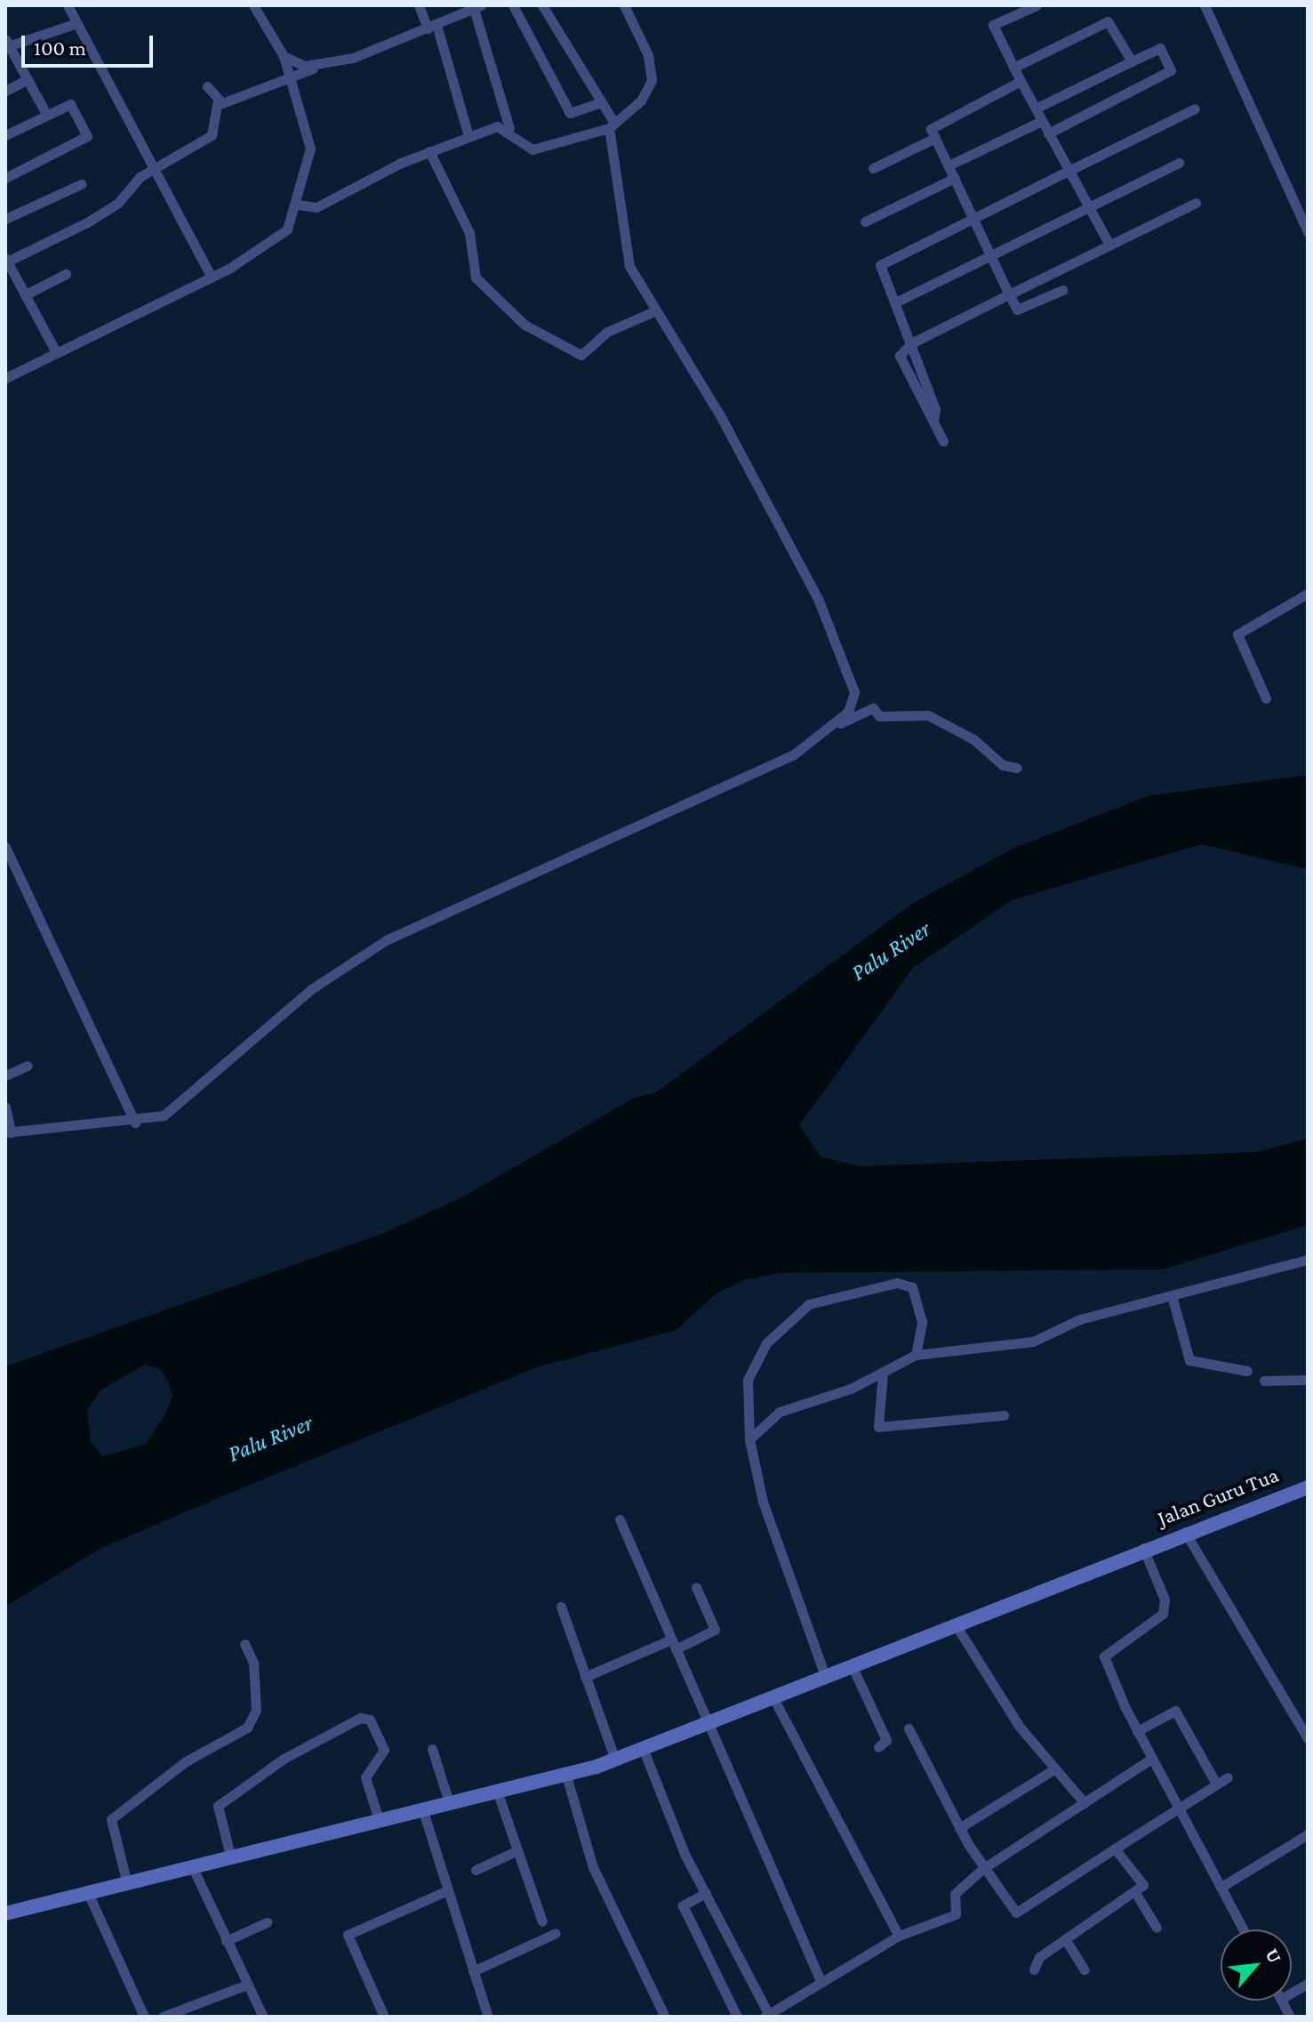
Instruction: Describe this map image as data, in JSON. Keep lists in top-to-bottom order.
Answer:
{
  "streets": {
    "main road": ["Jalan Guru Tua"]
  },
  "water": ["Palu River"],
  "scale_bar": "100 m",
  "north": "top right"
}
